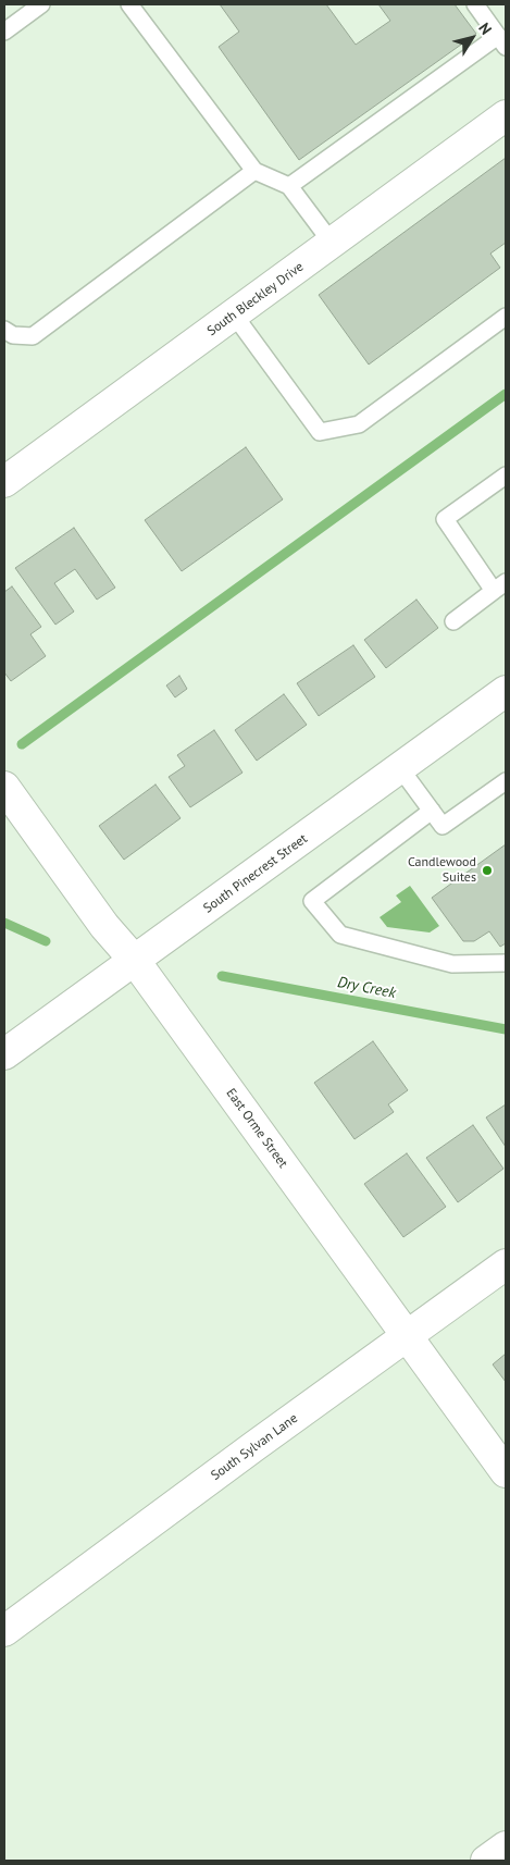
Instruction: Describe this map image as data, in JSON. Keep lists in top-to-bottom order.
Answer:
{
  "streets": {
    "street": [
      "South Bleckley Drive",
      "South Pinecrest Street",
      "East Orme Street",
      "South Sylvan Lane"
    ]
  },
  "crossings": [
    ["South Pinecrest Street", "East Orme Street"],
    ["East Orme Street", "South Sylvan Lane"]
  ],
  "water": ["Dry Creek"],
  "places": ["Candlewood Suites"],
  "north": "top right"
}
